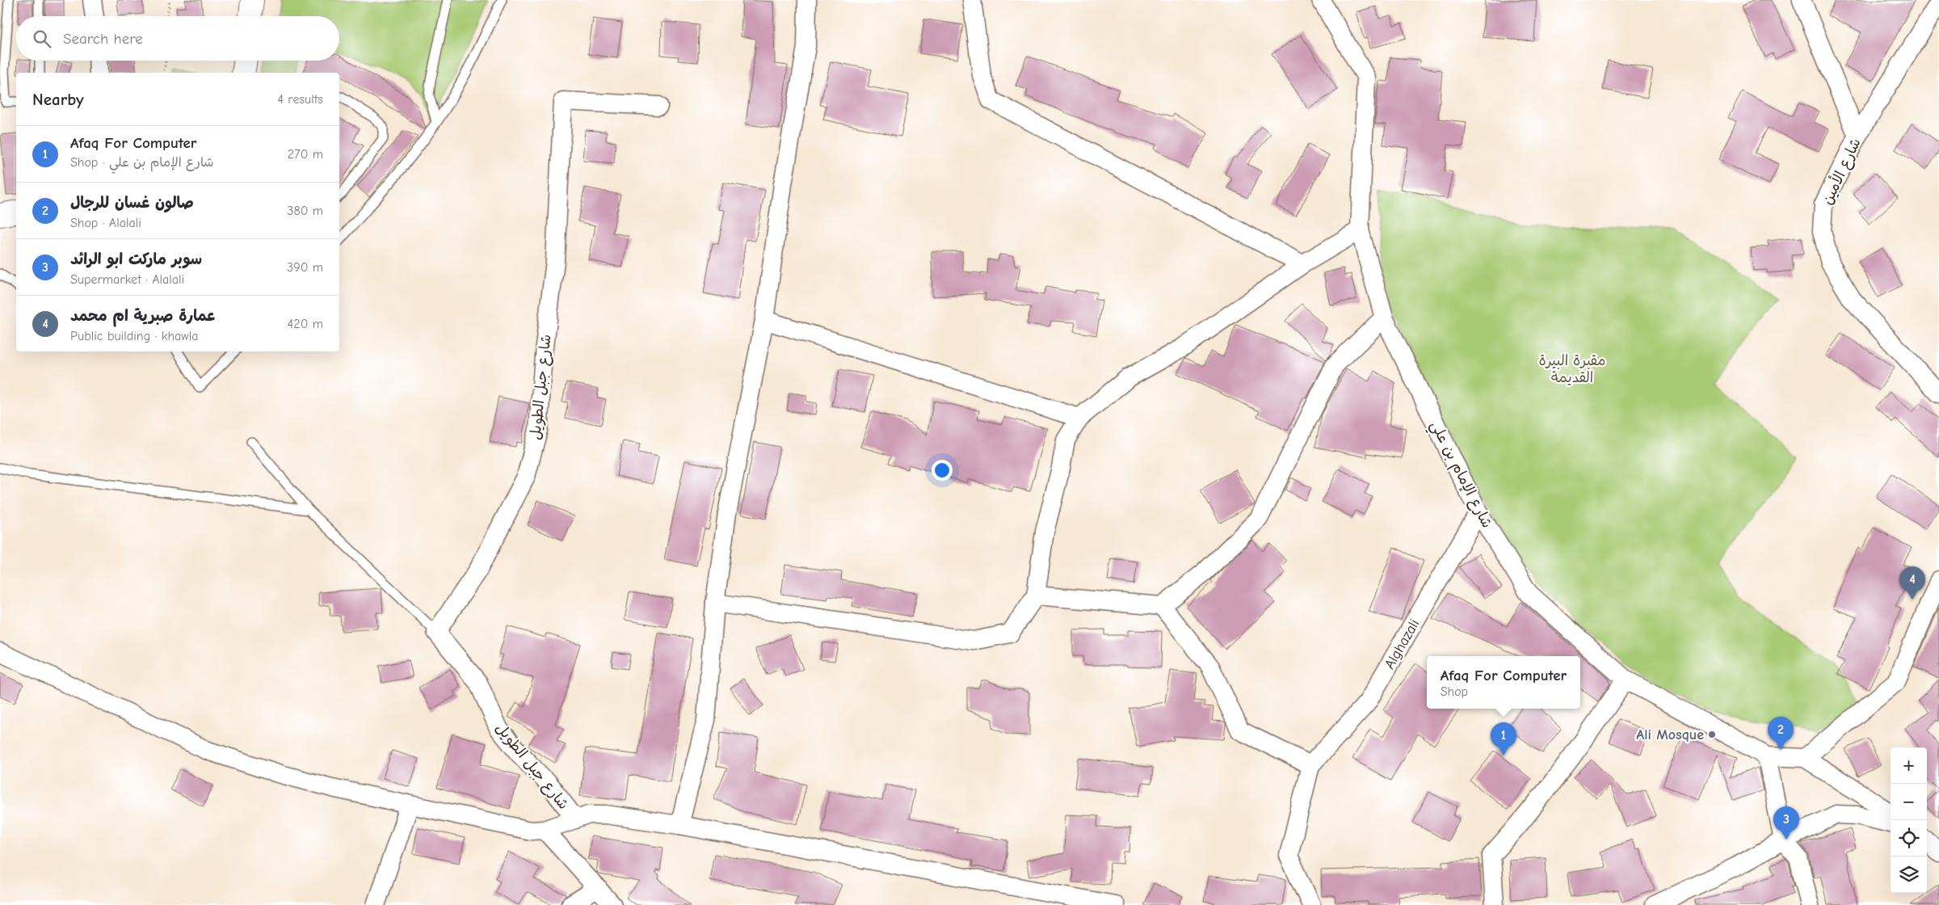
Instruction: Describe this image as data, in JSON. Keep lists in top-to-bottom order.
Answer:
{
  "streets": {
    "street": [
      "شارع الأمين",
      "شارع جبل الطويل",
      "شارع الإمام بن علي",
      "Alghazali"
    ]
  },
  "crossings": [
    ["شارع الإمام بن علي", "Alghazali"]
  ],
  "parks": ["مقبرة البيرة القديمة"],
  "places": ["Ali Mosque"],
  "page": {
    "search": "Search here",
    "heading": ["Nearby", "4 results"],
    "list": [
      {
        "mark": "1",
        "name": "Afaq For Computer",
        "note": "Shop · شارع الإمام بن علي",
        "value": "270 m"
      },
      {
        "mark": "2",
        "name": "صالون غسان للرجال",
        "note": "Shop · Alalali",
        "value": "380 m"
      },
      {
        "mark": "3",
        "name": "سوبر ماركت ابو الرائد",
        "note": "Supermarket · Alalali",
        "value": "390 m"
      },
      {
        "mark": "4",
        "name": "عمارة صبرية ام محمد",
        "note": "Public building · khawla",
        "value": "420 m"
      }
    ],
    "pins": [
      "4",
      "2",
      "1",
      "3"
    ],
    "popup": ["Afaq For Computer", "Shop"],
    "map_buttons": ["+", "−"]
  }
}
